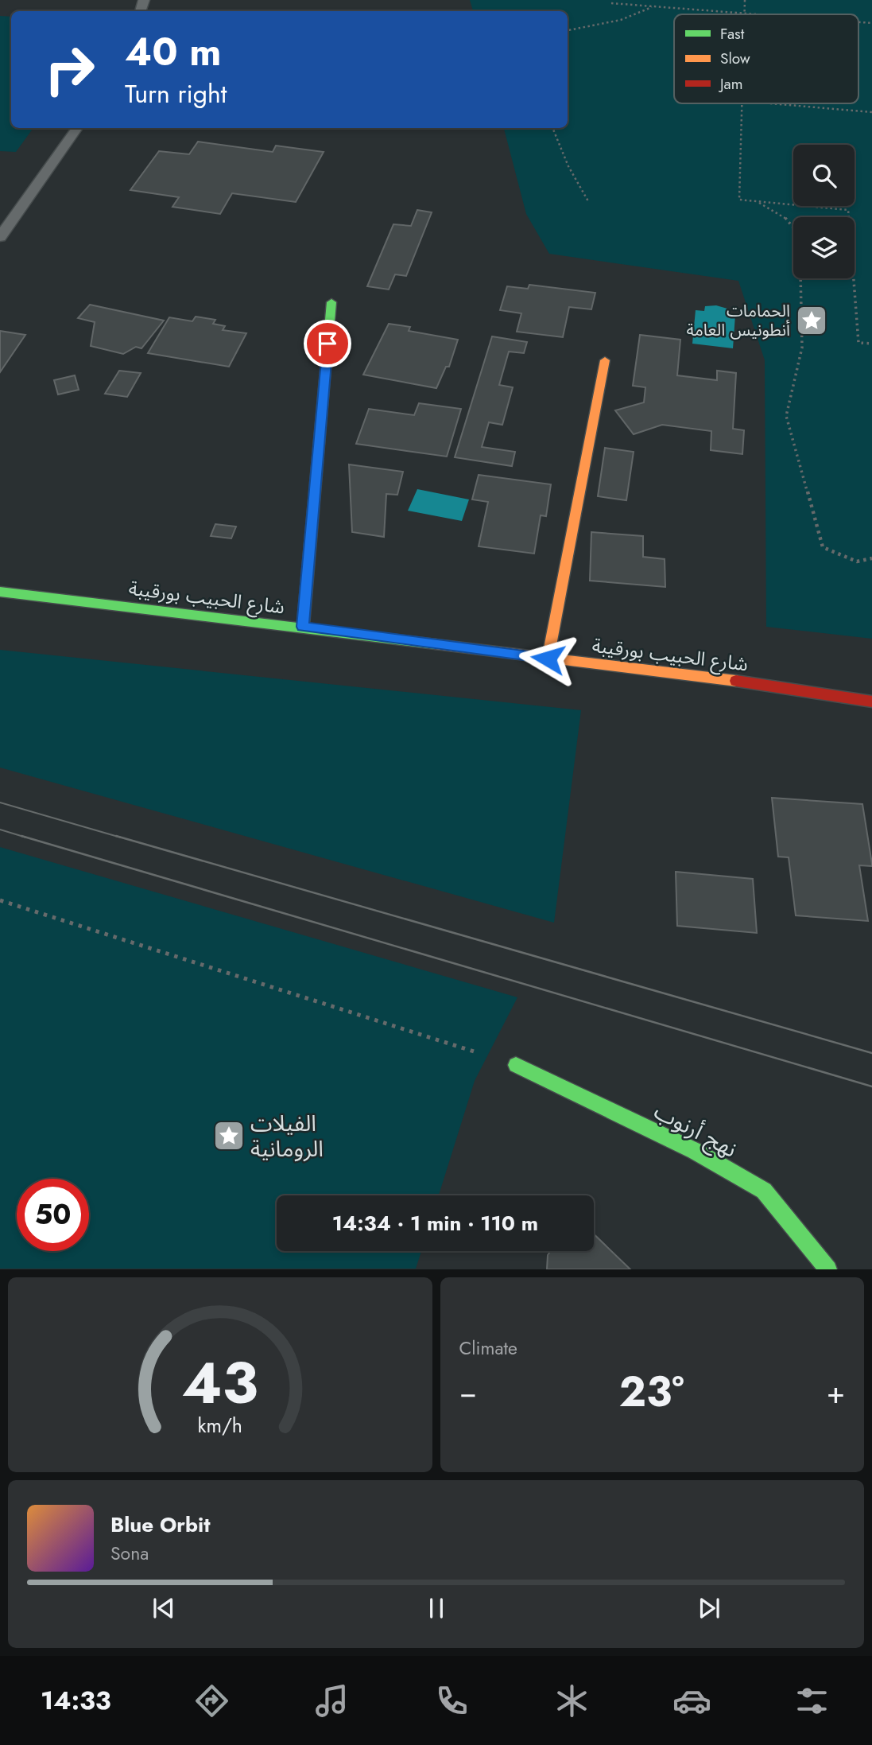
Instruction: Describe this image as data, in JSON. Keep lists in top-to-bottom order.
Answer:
{
  "streets": {
    "street": ["شارع الحبيب بورقيبة", "نهج أرنوب"]
  },
  "places": {
    "place": ["الحمامات أنطونيس العامة", "الفيلات الرومانية"]
  },
  "legend": ["Fast", "Slow", "Jam"],
  "page": {
    "turn": ["40 m", "Turn right"],
    "limit": "50",
    "trip": "14:34 · 1 min · 110 m",
    "tile": "Climate",
    "heat": ["−", "23°", "+"],
    "song": ["Blue Orbit", "Sona"],
    "tabs": "14:33",
    "gauge": ["43", "km/h"]
  }
}
